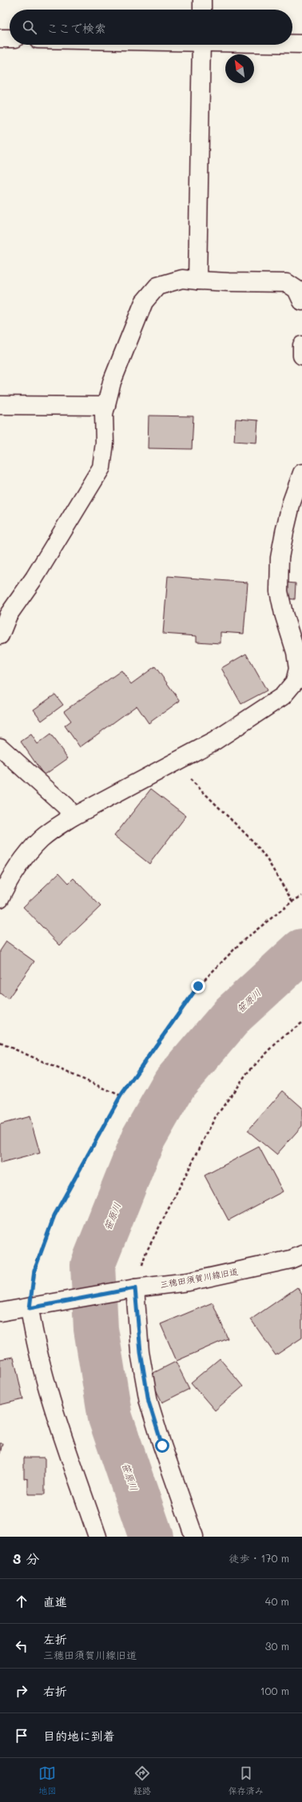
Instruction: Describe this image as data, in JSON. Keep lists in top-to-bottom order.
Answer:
{
  "streets": {
    "street": ["三穂田須賀川線旧道"]
  },
  "water": ["笹原川"],
  "north": "top left",
  "page": {
    "search": "ここで検索",
    "heading": ["3 分", "徒歩 · 170 m"],
    "list": [
      ["直進", "40 m"],
      ["左折", "三穂田須賀川線旧道", "30 m"],
      ["右折", "100 m"],
      "目的地に到着"
    ],
    "nav": ["地図", "経路", "保存済み"]
  }
}
